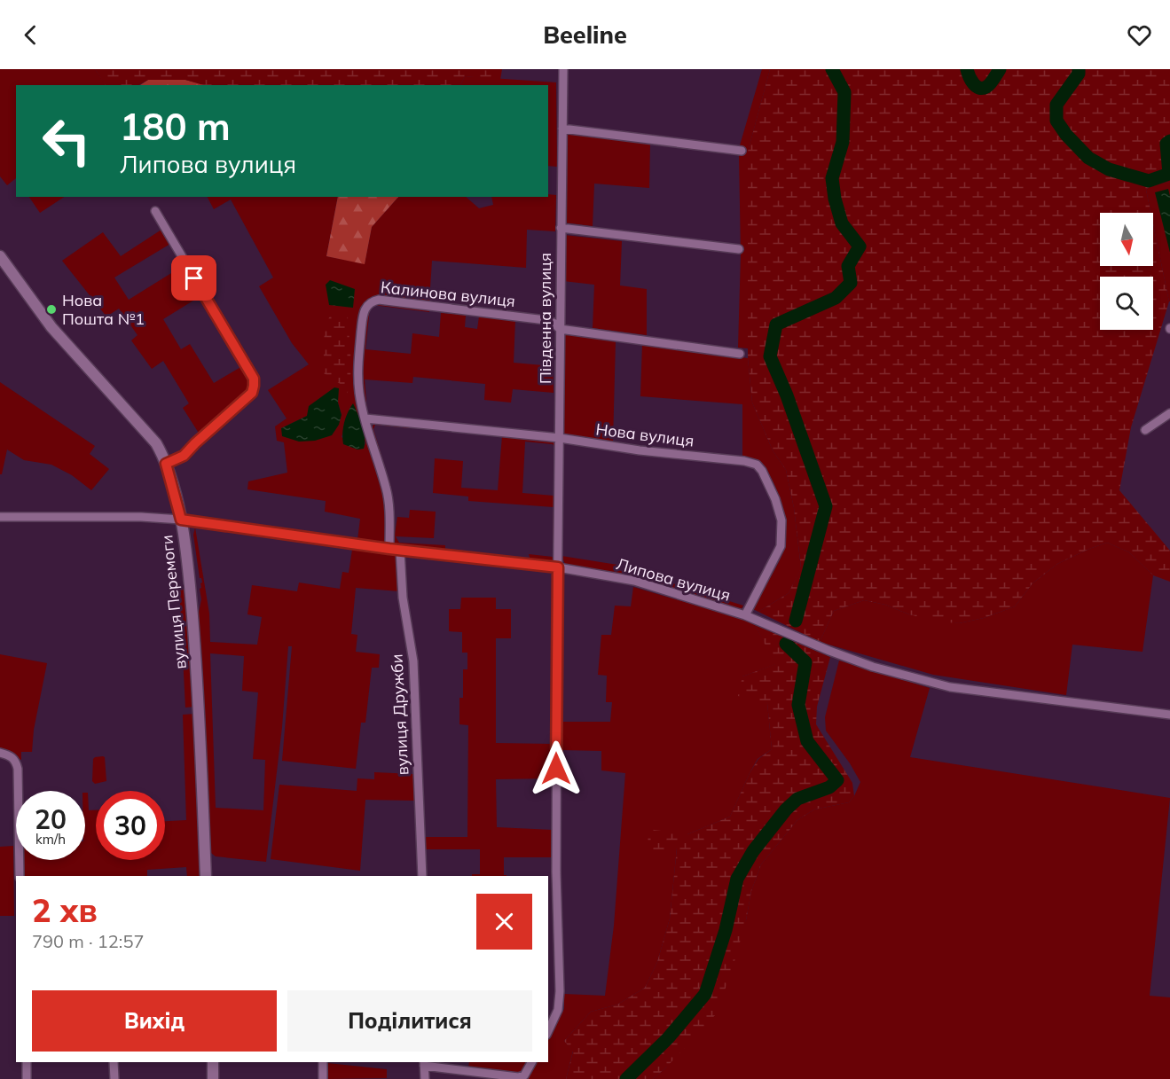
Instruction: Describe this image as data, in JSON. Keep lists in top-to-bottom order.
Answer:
{
  "streets": {
    "main road": ["вулиця Перемоги"],
    "street": [
      "Калинова вулиця",
      "Південна вулиця",
      "Нова вулиця",
      "Липова вулиця",
      "вулиця Дружби"
    ]
  },
  "crossings": [
    ["Калинова вулиця", "Південна вулиця"],
    ["Калинова вулиця", "Нова вулиця"],
    ["Калинова вулиця", "Липова вулиця"],
    ["Південна вулиця", "Нова вулиця"],
    ["Південна вулиця", "Липова вулиця"],
    ["Нова вулиця", "Липова вулиця"],
    ["Липова вулиця", "вулиця Перемоги"],
    ["Липова вулиця", "вулиця Дружби"]
  ],
  "places": ["Нова Пошта №1"],
  "north": "bottom",
  "page": {
    "header": "Beeline",
    "turn": ["180 m", "Липова вулиця"],
    "speed": "20 km/h",
    "limit": "30",
    "heading": ["2 хв", "790 m · 12:57"],
    "buttons": ["Вихід", "Поділитися"]
  }
}
